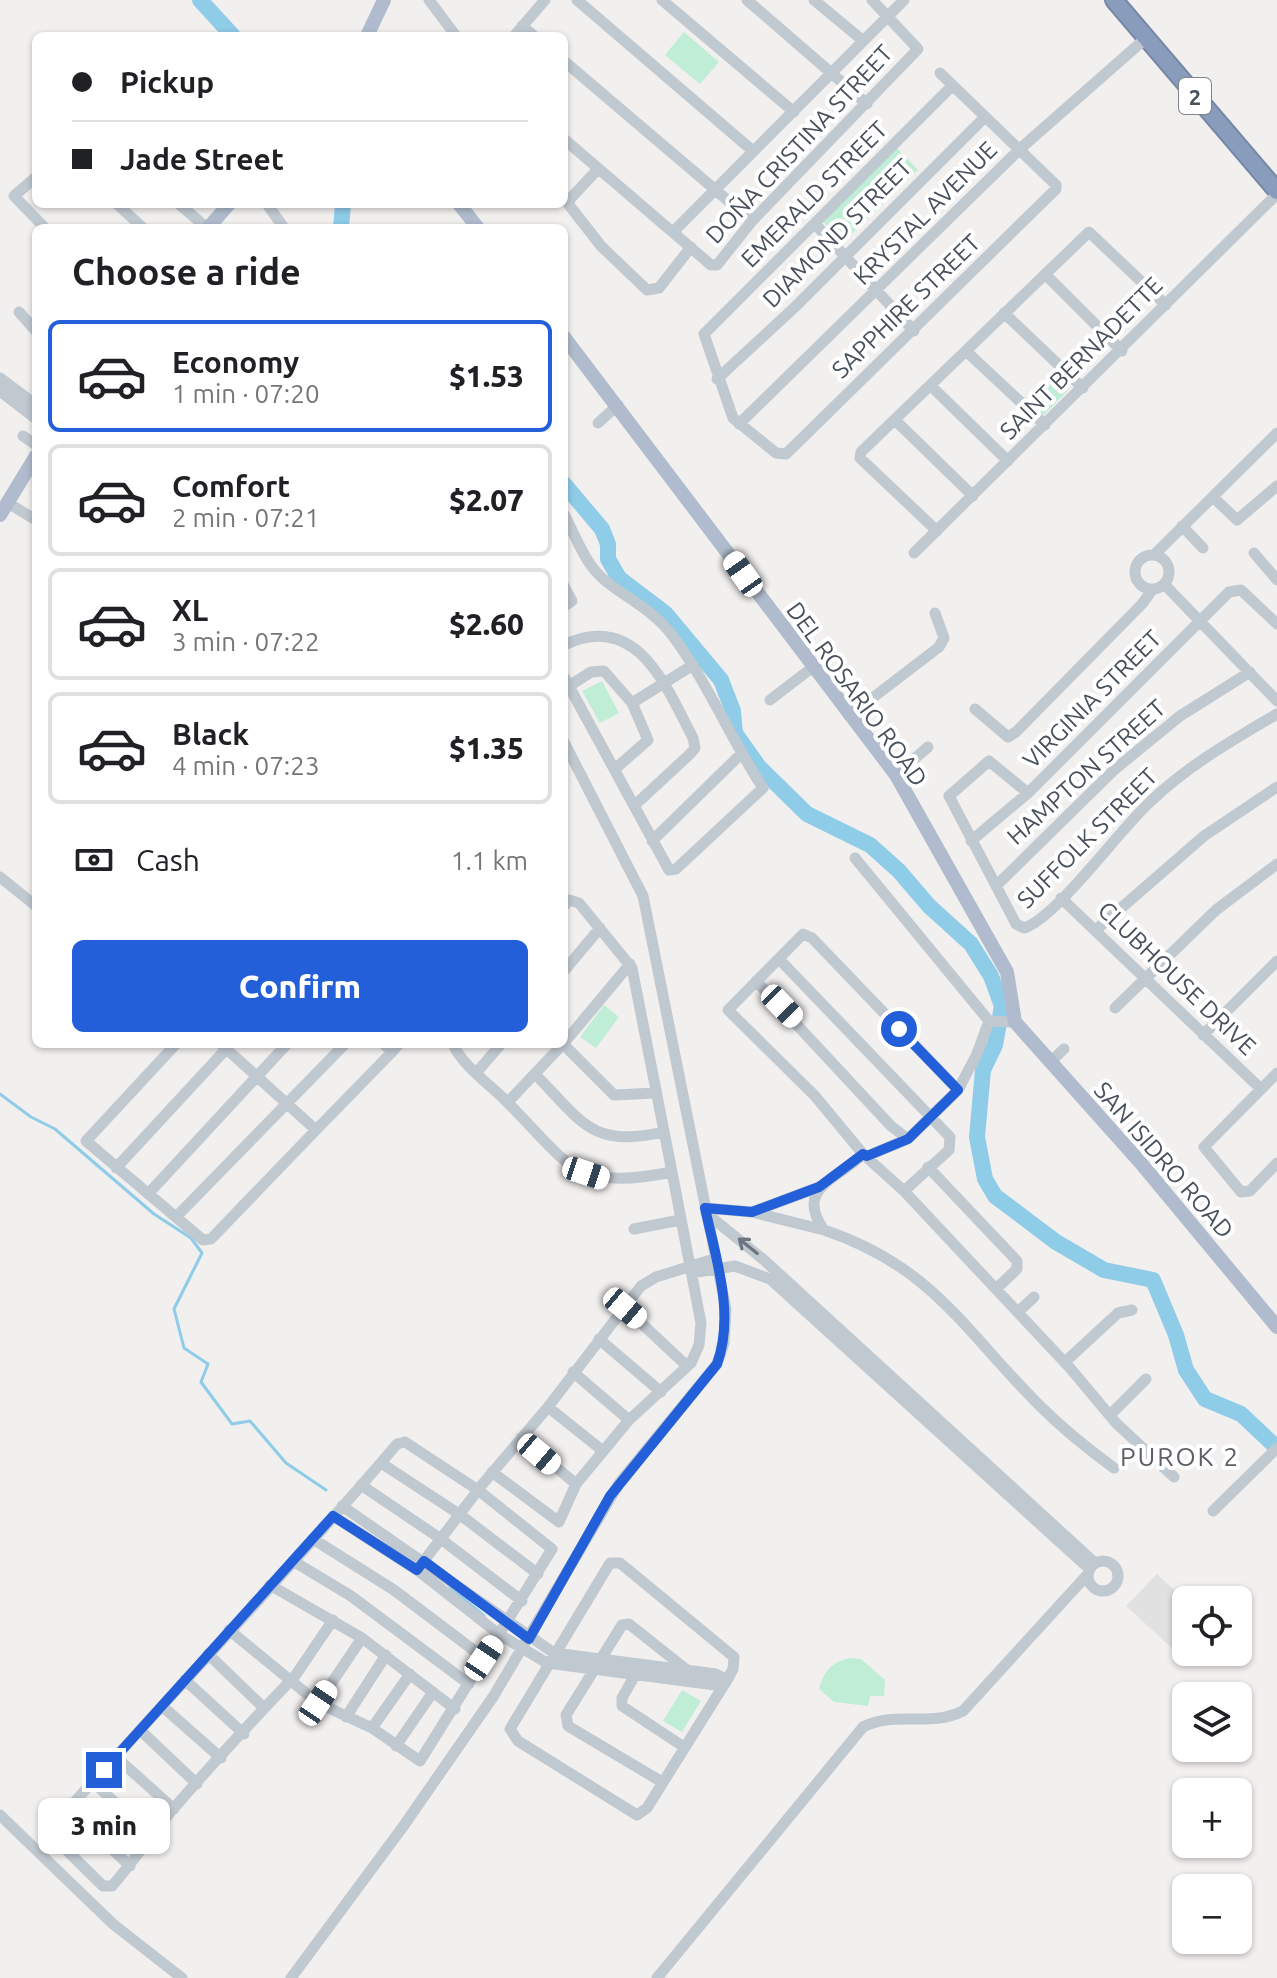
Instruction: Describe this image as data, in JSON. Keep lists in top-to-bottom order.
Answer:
{
  "streets": {
    "highway": ["2"],
    "main road": ["DEL ROSARIO ROAD", "SAN ISIDRO ROAD"],
    "street": [
      "DOÑA CRISTINA STREET",
      "EMERALD STREET",
      "KRYSTAL AVENUE",
      "DIAMOND STREET",
      "SAPPHIRE STREET",
      "SAINT BERNADETTE",
      "VIRGINIA STREET",
      "HAMPTON STREET",
      "SUFFOLK STREET",
      "CLUBHOUSE DRIVE"
    ]
  },
  "crossings": [
    ["2", "KRYSTAL AVENUE"],
    ["2", "SAINT BERNADETTE"],
    ["EMERALD STREET", "DIAMOND STREET"],
    ["KRYSTAL AVENUE", "SAPPHIRE STREET"],
    ["DEL ROSARIO ROAD", "SAN ISIDRO ROAD"],
    ["VIRGINIA STREET", "SUFFOLK STREET"],
    ["HAMPTON STREET", "SUFFOLK STREET"],
    ["SUFFOLK STREET", "CLUBHOUSE DRIVE"]
  ],
  "districts": ["PUROK 2"],
  "page": {
    "banner": ["Pickup", "Jade Street"],
    "heading": "Choose a ride",
    "list": [
      {
        "name": "Economy",
        "note": "1 min · 07:20",
        "value": "$1.53"
      },
      {
        "name": "Comfort",
        "note": "2 min · 07:21",
        "value": "$2.07"
      },
      {
        "name": "XL",
        "note": "3 min · 07:22",
        "value": "$2.60"
      },
      {
        "name": "Black",
        "note": "4 min · 07:23",
        "value": "$1.35"
      }
    ],
    "pay": ["Cash", "1.1 km"],
    "buttons": "Confirm",
    "map_buttons": ["+", "−"],
    "bubble": "3 min"
  }
}
